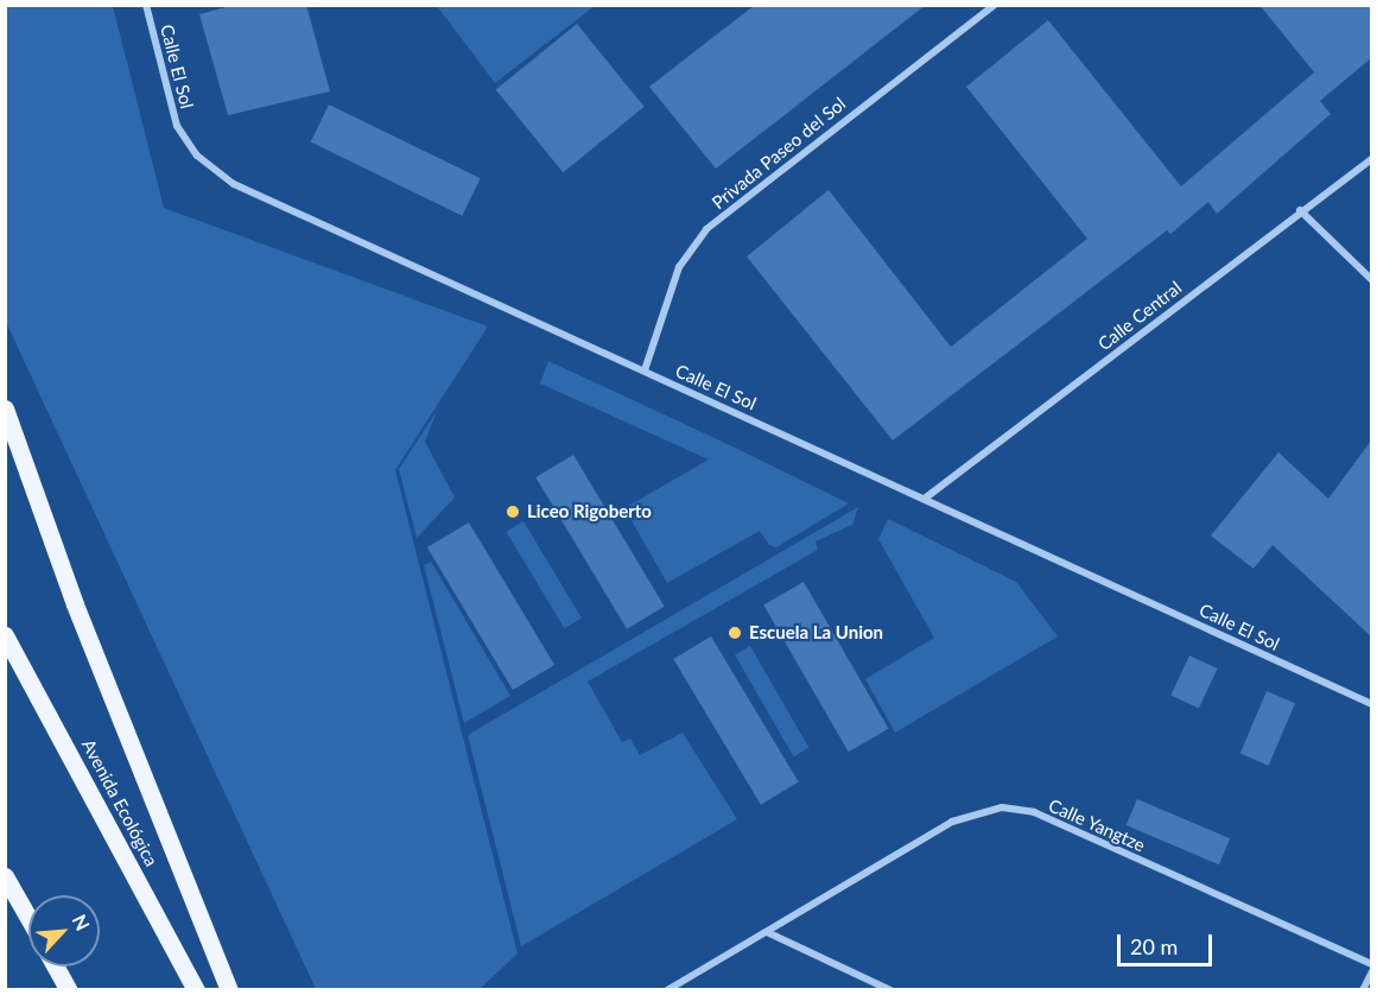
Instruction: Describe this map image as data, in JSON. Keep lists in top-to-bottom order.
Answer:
{
  "streets": {
    "main road": ["Avenida Ecológica"],
    "street": [
      "Calle El Sol",
      "Privada Paseo del Sol",
      "Calle Central",
      "Calle Yangtze"
    ]
  },
  "crossings": [
    ["Calle El Sol", "Privada Paseo del Sol"],
    ["Calle El Sol", "Calle Central"]
  ],
  "places": ["Liceo Rigoberto", "Escuela La Union"],
  "scale_bar": "20 m",
  "north": "top right"
}
